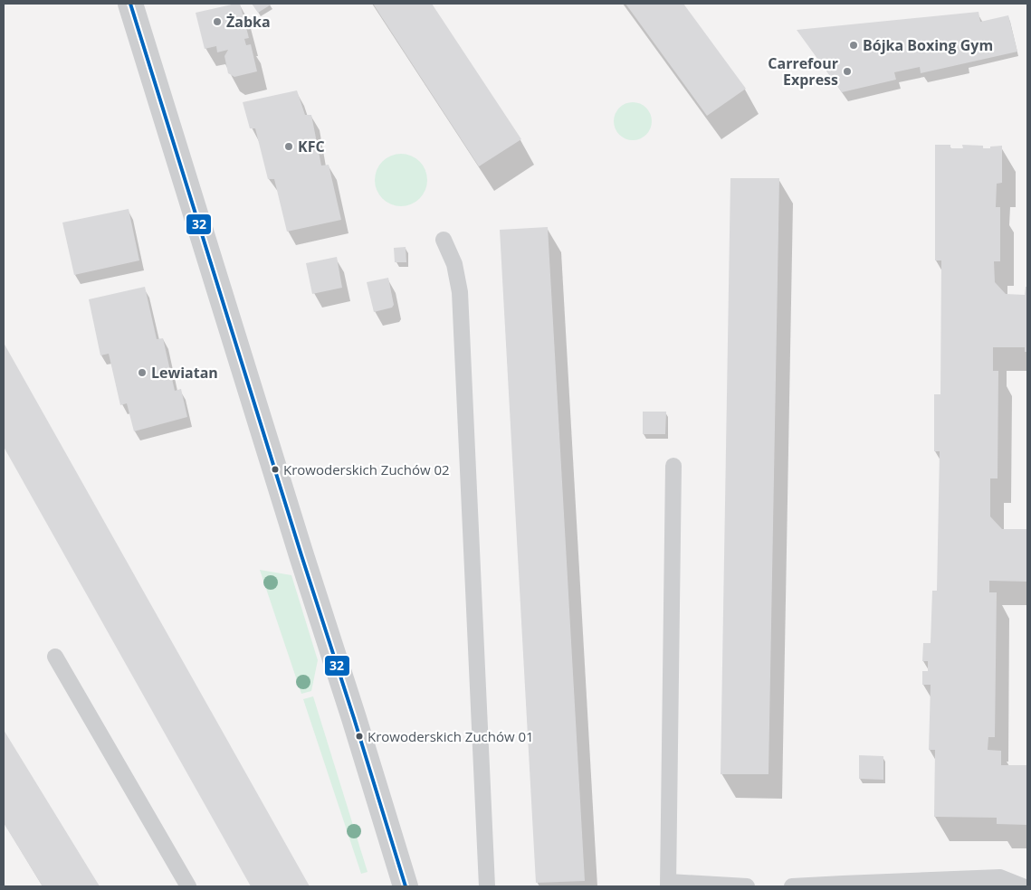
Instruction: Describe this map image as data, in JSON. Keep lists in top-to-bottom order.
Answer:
{
  "places": [
    "Żabka",
    "Bójka Boxing Gym",
    "Carrefour Express",
    "KFC",
    "Lewiatan",
    "Krowoderskich Zuchów 02",
    "Krowoderskich Zuchów 01"
  ],
  "lines": ["transit line 32"]
}
